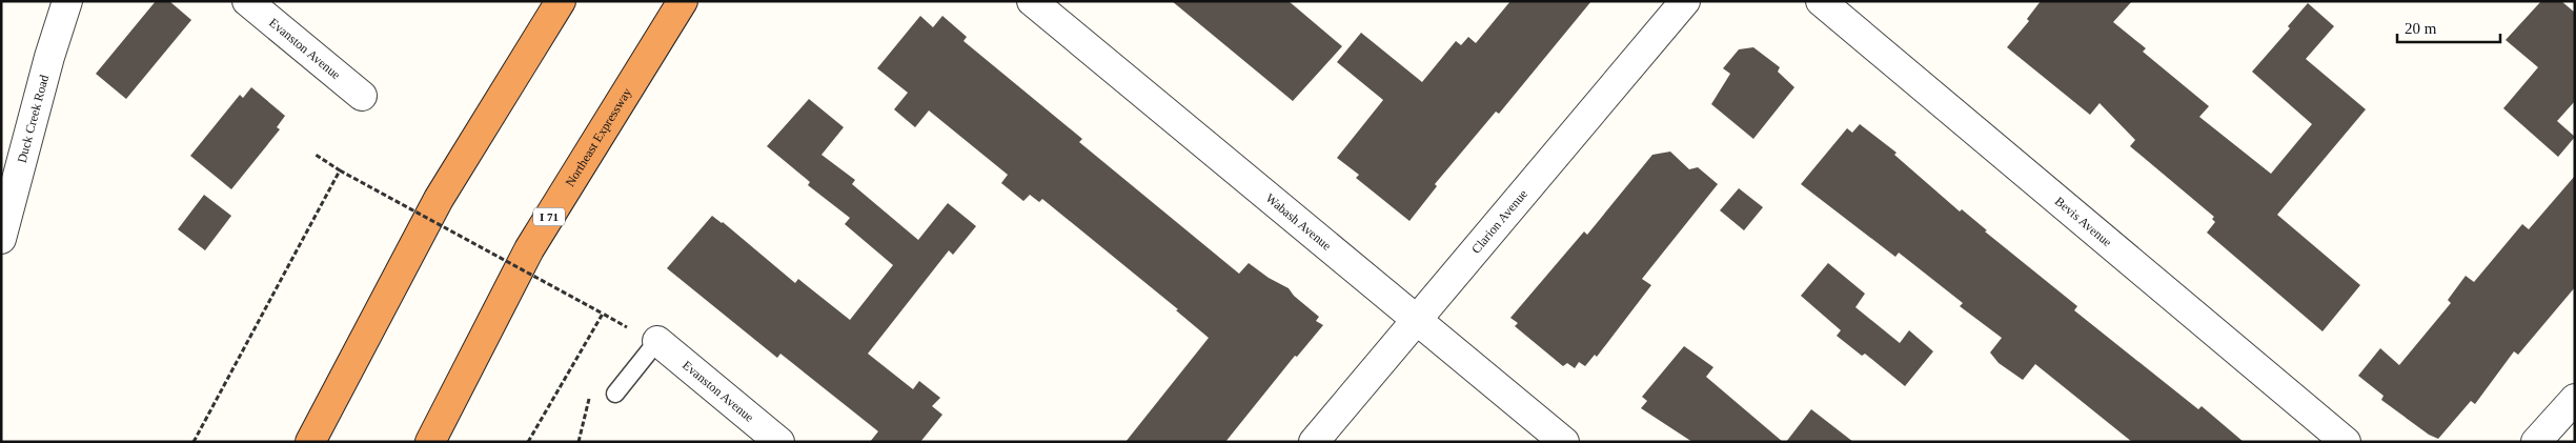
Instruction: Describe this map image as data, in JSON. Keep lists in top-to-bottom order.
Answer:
{
  "streets": {
    "highway": ["Northeast Expressway", "I 71"],
    "street": [
      "Evanston Avenue",
      "Duck Creek Road",
      "Clarion Avenue",
      "Wabash Avenue",
      "Bevis Avenue"
    ]
  },
  "crossings": [
    ["Clarion Avenue", "Wabash Avenue"]
  ],
  "scale_bar": "20 m"
}
